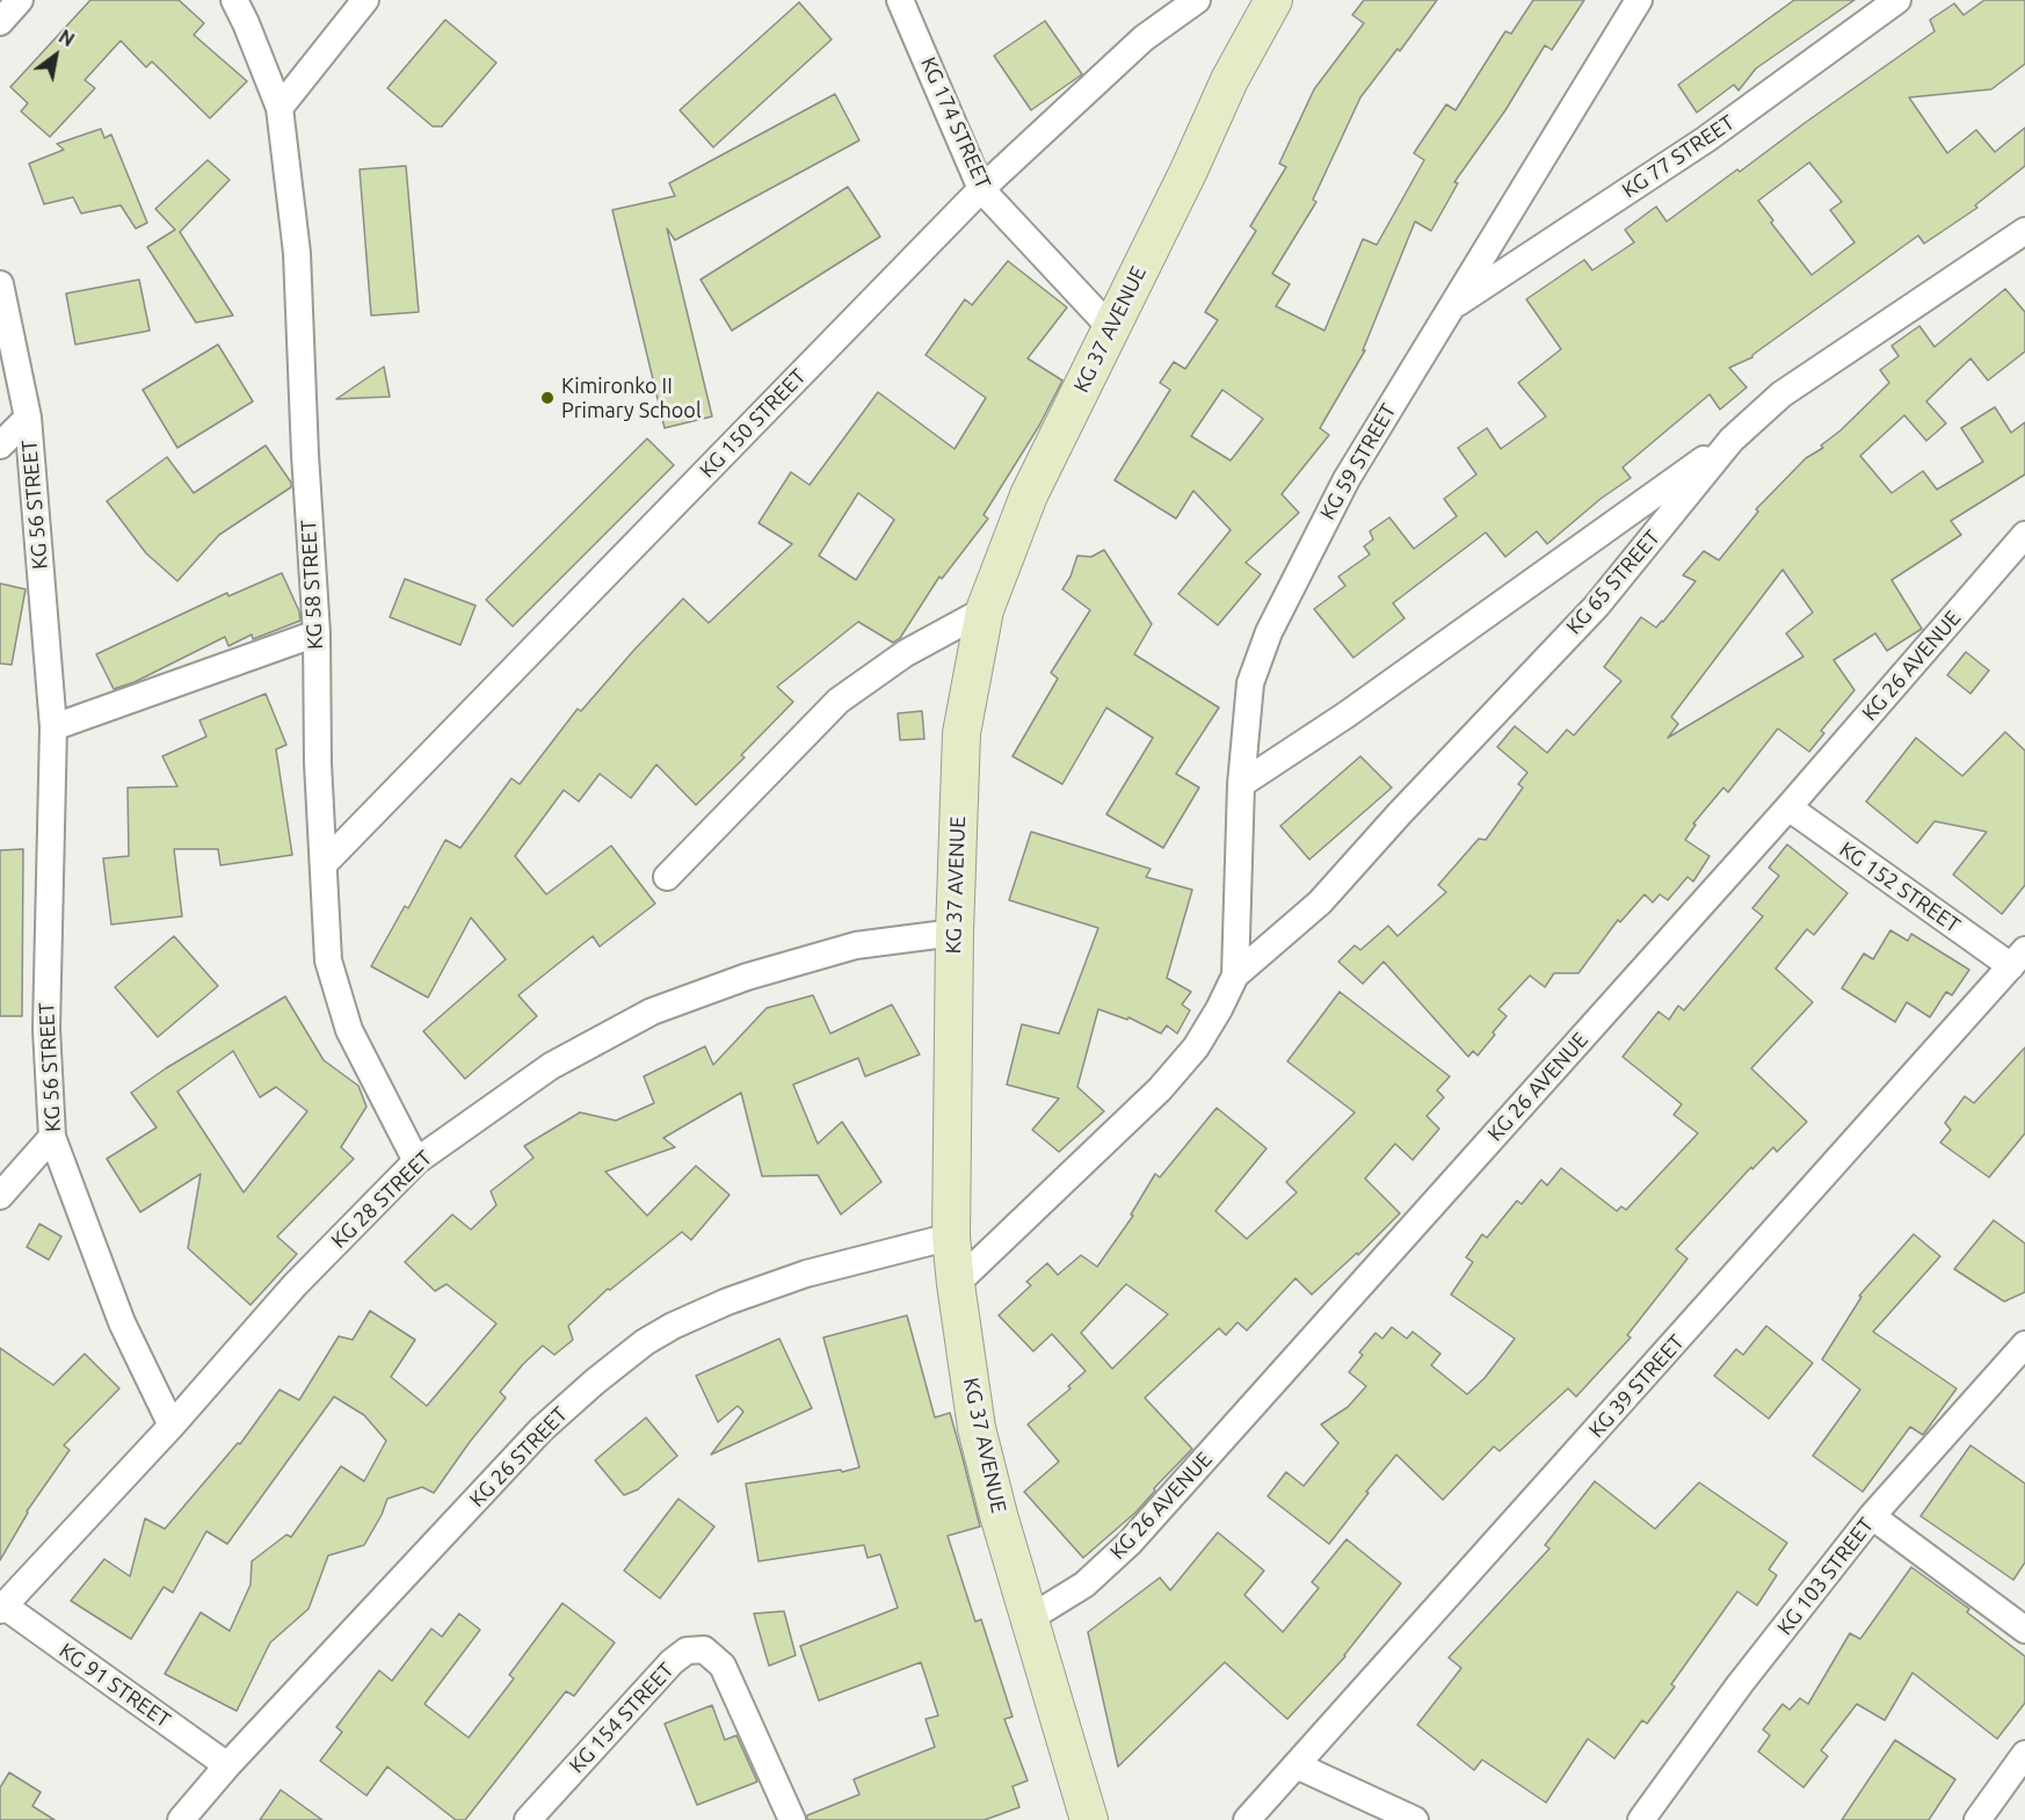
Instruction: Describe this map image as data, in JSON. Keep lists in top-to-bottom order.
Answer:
{
  "streets": {
    "street": [
      "KG 174 STREET",
      "KG 77 STREET",
      "KG 37 AVENUE",
      "KG 150 STREET",
      "KG 59 STREET",
      "KG 56 STREET",
      "KG 65 STREET",
      "KG 58 STREET",
      "KG 26 AVENUE",
      "KG 152 STREET",
      "KG 28 STREET",
      "KG 39 STREET",
      "KG 26 STREET",
      "KG 103 STREET",
      "KG 91 STREET",
      "KG 154 STREET"
    ]
  },
  "crossings": [
    ["KG 174 STREET", "KG 37 AVENUE"],
    ["KG 174 STREET", "KG 150 STREET"],
    ["KG 77 STREET", "KG 59 STREET"],
    ["KG 37 AVENUE", "KG 26 AVENUE"],
    ["KG 37 AVENUE", "KG 28 STREET"],
    ["KG 37 AVENUE", "KG 26 STREET"],
    ["KG 150 STREET", "KG 58 STREET"],
    ["KG 59 STREET", "KG 65 STREET"],
    ["KG 56 STREET", "KG 28 STREET"],
    ["KG 58 STREET", "KG 28 STREET"],
    ["KG 26 AVENUE", "KG 152 STREET"],
    ["KG 152 STREET", "KG 39 STREET"],
    ["KG 28 STREET", "KG 91 STREET"],
    ["KG 26 STREET", "KG 91 STREET"]
  ],
  "places": ["Kimironko II Primary School"],
  "north": "top right"
}
